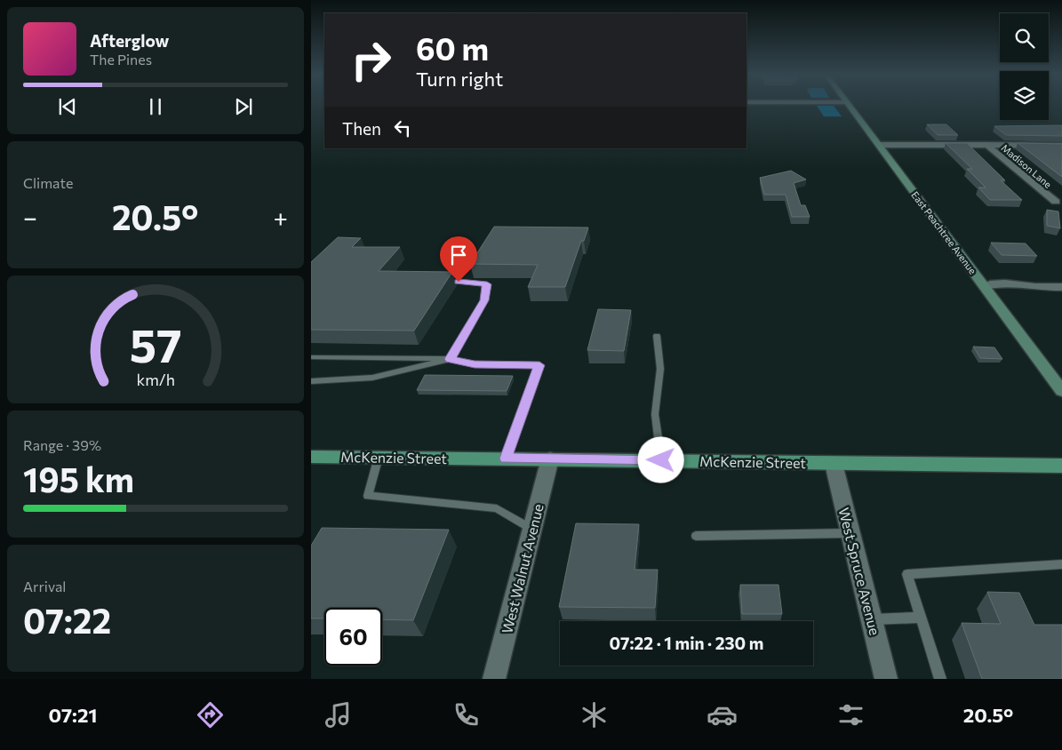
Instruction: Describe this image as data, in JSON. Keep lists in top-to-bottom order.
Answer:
{
  "streets": {
    "main road": ["McKenzie Street"],
    "street": [
      "Madison Lane",
      "East Peachtree Avenue",
      "West Walnut Avenue",
      "West Spruce Avenue"
    ]
  },
  "crossings": [
    ["McKenzie Street", "West Walnut Avenue"],
    ["McKenzie Street", "West Spruce Avenue"]
  ],
  "page": {
    "turn": ["60 m", "Turn right"],
    "song": ["Afterglow", "The Pines"],
    "then": "Then",
    "tile": [
      "Climate",
      ["Range · 39%", "195 km"],
      ["Arrival", "07:22"]
    ],
    "heat": ["−", "20.5°", "+"],
    "limit": "60",
    "trip": "07:22 · 1 min · 230 m",
    "tabs": ["07:21", "20.5°"],
    "gauge": ["57", "km/h"]
  }
}
